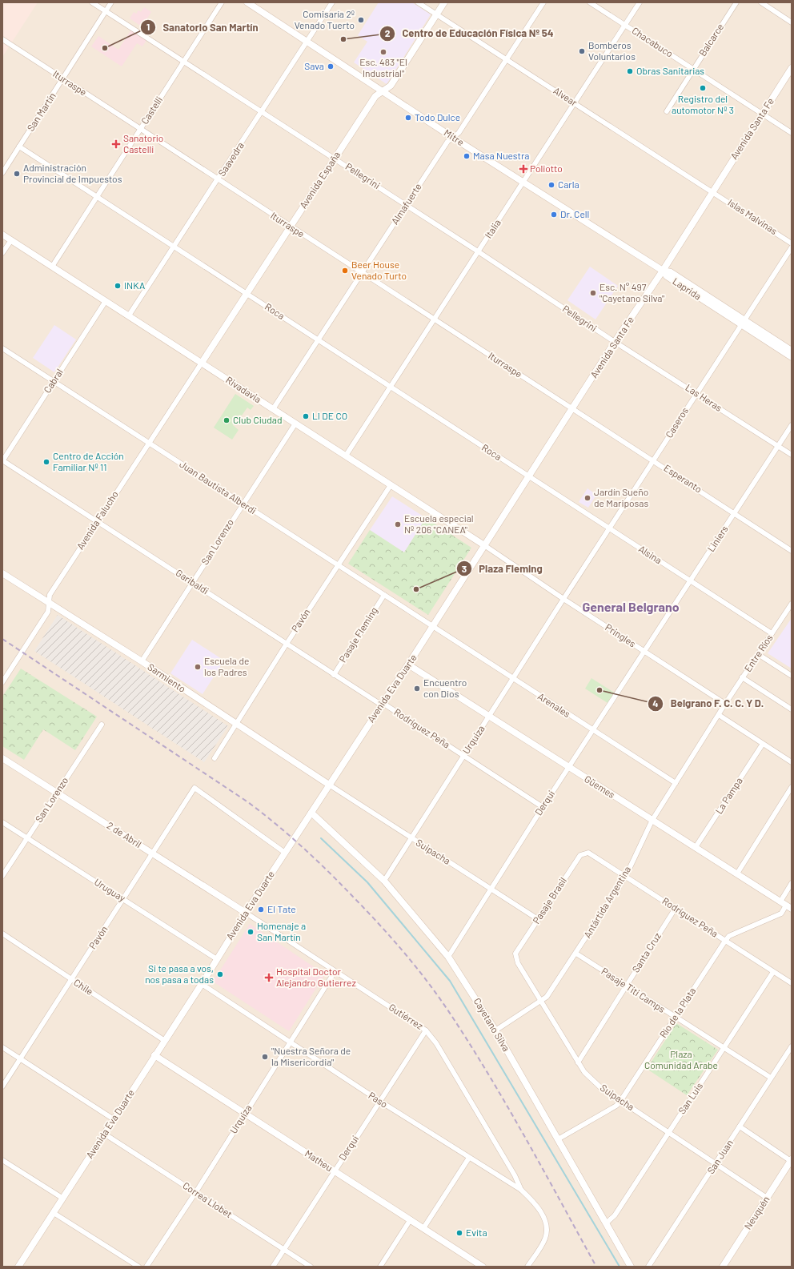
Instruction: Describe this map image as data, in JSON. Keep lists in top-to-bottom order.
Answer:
{
  "streets": {
    "street": [
      "Balcarce",
      "Chacabuco",
      "Iturraspe",
      "Alvear",
      "Castelli",
      "San Martín",
      "Avenida Santa Fe",
      "Mitre",
      "Saavedra",
      "Pellegrini",
      "Avenida España",
      "Almafuerte",
      "Islas Malvinas",
      "Italia",
      "Laprida",
      "Roca",
      "Cabral",
      "Rivadavia",
      "Las Heras",
      "Caseros",
      "Esperanto",
      "Juan Bautista Alberdi",
      "Avenida Falucho",
      "Liniers",
      "San Lorenzo",
      "Alsina",
      "Garibaldi",
      "Pavón",
      "Pasaje Fleming",
      "Pringles",
      "Entre Ríos",
      "Sarmiento",
      "Avenida Eva Duarte",
      "Arenales",
      "Rodríguez Peña",
      "Urquiza",
      "Güemes",
      "La Pampa",
      "Derqui",
      "2 de Abril",
      "Suipacha",
      "Uruguay",
      "Pasaje Brasil",
      "Antártida Argentina",
      "Santa Cruz",
      "Chile",
      "Pasaje Titi Camps",
      "Río de la Plata",
      "Gutiérrez",
      "Cayetano Silva",
      "San Luis",
      "Paso",
      "San Juan",
      "Matheu",
      "Correa Llobet",
      "Neuquén"
    ]
  },
  "crossings": [
    ["Balcarce", "Chacabuco"],
    ["Chacabuco", "Avenida Santa Fe"],
    ["Chacabuco", "Italia"],
    ["Iturraspe", "Castelli"],
    ["Iturraspe", "San Martín"],
    ["Iturraspe", "Avenida Santa Fe"],
    ["Iturraspe", "Saavedra"],
    ["Iturraspe", "Avenida España"],
    ["Iturraspe", "Almafuerte"],
    ["Iturraspe", "Italia"],
    ["Iturraspe", "Esperanto"],
    ["Alvear", "Avenida Santa Fe"],
    ["Alvear", "Avenida España"],
    ["Alvear", "Almafuerte"],
    ["Alvear", "Islas Malvinas"],
    ["Alvear", "Italia"],
    ["Castelli", "Pellegrini"],
    ["Castelli", "Roca"],
    ["Castelli", "Rivadavia"],
    ["San Martín", "Pellegrini"],
    ["San Martín", "Roca"],
    ["Avenida Santa Fe", "Mitre"],
    ["Avenida Santa Fe", "Pellegrini"],
    ["Avenida Santa Fe", "Islas Malvinas"],
    ["Avenida Santa Fe", "Laprida"],
    ["Avenida Santa Fe", "Roca"],
    ["Avenida Santa Fe", "Rivadavia"],
    ["Avenida Santa Fe", "Las Heras"],
    ["Avenida Santa Fe", "Esperanto"],
    ["Avenida Santa Fe", "Alsina"],
    ["Avenida Santa Fe", "Pringles"],
    ["Avenida Santa Fe", "Avenida Eva Duarte"],
    ["Mitre", "Saavedra"],
    ["Mitre", "Avenida España"],
    ["Mitre", "Almafuerte"],
    ["Mitre", "Italia"],
    ["Mitre", "Laprida"],
    ["Saavedra", "Pellegrini"],
    ["Saavedra", "Roca"],
    ["Saavedra", "Rivadavia"],
    ["Pellegrini", "Avenida España"],
    ["Pellegrini", "Almafuerte"],
    ["Pellegrini", "Italia"],
    ["Pellegrini", "Las Heras"],
    ["Avenida España", "Roca"],
    ["Avenida España", "Rivadavia"],
    ["Avenida España", "Avenida Falucho"],
    ["Almafuerte", "Roca"],
    ["Almafuerte", "Rivadavia"],
    ["Italia", "Roca"],
    ["Italia", "Rivadavia"],
    ["Laprida", "Caseros"],
    ["Roca", "Alsina"],
    ["Cabral", "Rivadavia"],
    ["Cabral", "Juan Bautista Alberdi"],
    ["Cabral", "Garibaldi"],
    ["Rivadavia", "Avenida Falucho"],
    ["Rivadavia", "San Lorenzo"],
    ["Rivadavia", "Pavón"],
    ["Rivadavia", "Pringles"],
    ["Rivadavia", "Avenida Eva Duarte"],
    ["Las Heras", "Caseros"],
    ["Las Heras", "Liniers"],
    ["Caseros", "Esperanto"],
    ["Caseros", "Alsina"],
    ["Caseros", "Pringles"],
    ["Caseros", "Urquiza"],
    ["Esperanto", "Liniers"],
    ["Juan Bautista Alberdi", "Avenida Falucho"],
    ["Juan Bautista Alberdi", "San Lorenzo"],
    ["Juan Bautista Alberdi", "Pavón"],
    ["Juan Bautista Alberdi", "Pasaje Fleming"],
    ["Juan Bautista Alberdi", "Avenida Eva Duarte"],
    ["Juan Bautista Alberdi", "Arenales"],
    ["Avenida Falucho", "Garibaldi"],
    ["Avenida Falucho", "Sarmiento"],
    ["Liniers", "Alsina"],
    ["Liniers", "Pringles"],
    ["Liniers", "Derqui"],
    ["San Lorenzo", "Garibaldi"],
    ["San Lorenzo", "Sarmiento"],
    ["San Lorenzo", "2 de Abril"],
    ["San Lorenzo", "Uruguay"],
    ["Alsina", "Entre Ríos"],
    ["Garibaldi", "Pavón"],
    ["Garibaldi", "Pasaje Fleming"],
    ["Garibaldi", "Avenida Eva Duarte"],
    ["Garibaldi", "Rodríguez Peña"],
    ["Pavón", "Sarmiento"],
    ["Pavón", "Avenida Eva Duarte"],
    ["Pavón", "2 de Abril"],
    ["Pavón", "Uruguay"],
    ["Pavón", "Chile"],
    ["Pringles", "Entre Ríos"],
    ["Pringles", "Avenida Eva Duarte"],
    ["Pringles", "Urquiza"],
    ["Pringles", "Derqui"],
    ["Pringles", "Antártida Argentina"],
    ["Entre Ríos", "Antártida Argentina"],
    ["Sarmiento", "Avenida Eva Duarte"],
    ["Sarmiento", "Suipacha"],
    ["Avenida Eva Duarte", "Arenales"],
    ["Avenida Eva Duarte", "Rodríguez Peña"],
    ["Avenida Eva Duarte", "Güemes"],
    ["Avenida Eva Duarte", "2 de Abril"],
    ["Avenida Eva Duarte", "Suipacha"],
    ["Avenida Eva Duarte", "Uruguay"],
    ["Avenida Eva Duarte", "Chile"],
    ["Avenida Eva Duarte", "Gutiérrez"],
    ["Avenida Eva Duarte", "Cayetano Silva"],
    ["Avenida Eva Duarte", "Paso"],
    ["Avenida Eva Duarte", "Matheu"],
    ["Avenida Eva Duarte", "Correa Llobet"],
    ["Arenales", "Urquiza"],
    ["Arenales", "Derqui"],
    ["Arenales", "Antártida Argentina"],
    ["Rodríguez Peña", "Urquiza"],
    ["Rodríguez Peña", "Derqui"],
    ["Rodríguez Peña", "Pasaje Brasil"],
    ["Rodríguez Peña", "Antártida Argentina"],
    ["Rodríguez Peña", "Santa Cruz"],
    ["Rodríguez Peña", "Río de la Plata"],
    ["Rodríguez Peña", "San Luis"],
    ["Urquiza", "Güemes"],
    ["Urquiza", "Suipacha"],
    ["Urquiza", "Gutiérrez"],
    ["Urquiza", "Cayetano Silva"],
    ["Urquiza", "Paso"],
    ["Urquiza", "Matheu"],
    ["Urquiza", "Correa Llobet"],
    ["Güemes", "La Pampa"],
    ["Güemes", "Derqui"],
    ["Güemes", "Antártida Argentina"],
    ["Güemes", "Río de la Plata"],
    ["Derqui", "Suipacha"],
    ["Derqui", "Gutiérrez"],
    ["Derqui", "Cayetano Silva"],
    ["Derqui", "Paso"],
    ["Derqui", "Matheu"],
    ["Derqui", "Correa Llobet"],
    ["2 de Abril", "Gutiérrez"],
    ["Suipacha", "Pasaje Brasil"],
    ["Suipacha", "Antártida Argentina"],
    ["Suipacha", "Santa Cruz"],
    ["Suipacha", "Río de la Plata"],
    ["Suipacha", "San Luis"],
    ["Suipacha", "San Juan"],
    ["Suipacha", "Neuquén"],
    ["Antártida Argentina", "Pasaje Titi Camps"],
    ["Antártida Argentina", "Cayetano Silva"],
    ["Santa Cruz", "Pasaje Titi Camps"],
    ["Pasaje Titi Camps", "Río de la Plata"],
    ["Pasaje Titi Camps", "San Luis"],
    ["Pasaje Titi Camps", "San Juan"],
    ["Río de la Plata", "Cayetano Silva"],
    ["Gutiérrez", "Paso"],
    ["Cayetano Silva", "San Luis"]
  ],
  "districts": ["General Belgrano"],
  "parks": ["Plaza Comunidad Arabe"],
  "places": {
    "other": [
      "Comisaría 2º Venado Tuerto",
      "Centro de Educación Física Nº 54",
      "Sanatorio San Martín",
      "Bomberos Voluntarios",
      "Esc. 483 \"El Industrial\"",
      "Sava",
      "Obras Sanitarias",
      "Registro del automotor Nº 3",
      "Todo Dulce",
      "Masa Nuestra",
      "Administración Provincial de Impuestos",
      "Carla",
      "Dr. Cell",
      "Beer House Venado Turto",
      "INKA",
      "Esc. N° 497 \"Cayetano Silva\"",
      "LI DE CO",
      "Club Ciudad",
      "Centro de Acción Familiar Nº 11",
      "Jardín Sueño de Mariposas",
      "Escuela especial Nº 206 \"CANEA\"",
      "Plaza Fleming",
      "Escuela de los Padres",
      "Encuentro con Dios",
      "Belgrano F. C. C. Y D.",
      "El Tate",
      "Homenaje a San Martín",
      "Si te pasa a vos, nos pasa a todas",
      "\"Nuestra Señora de la Misericordia\"",
      "Evita"
    ],
    "health": ["Sanatorio Castelli", "Poliotto", "Hospital Doctor Alejandro Gutierrez"]
  }
}
